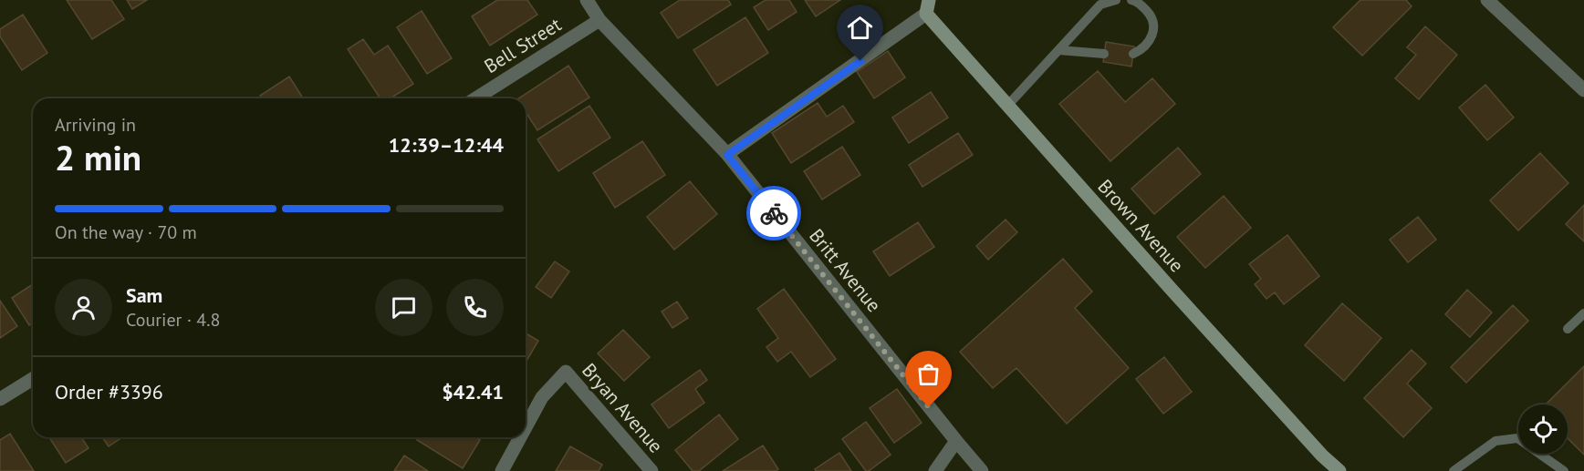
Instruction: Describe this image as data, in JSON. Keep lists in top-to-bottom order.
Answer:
{
  "streets": {
    "street": [
      "Bell Street",
      "Brown Avenue",
      "Britt Avenue",
      "Bryan Avenue"
    ]
  },
  "crossings": [
    ["Bell Street", "Britt Avenue"]
  ],
  "page": {
    "heading": ["2 min", "Arriving in", "12:39–12:44"],
    "panel": [
      "Sam",
      "Courier · 4.8",
      "Order #3396",
      "$42.41"
    ],
    "bar": "On the way · 70 m"
  }
}
